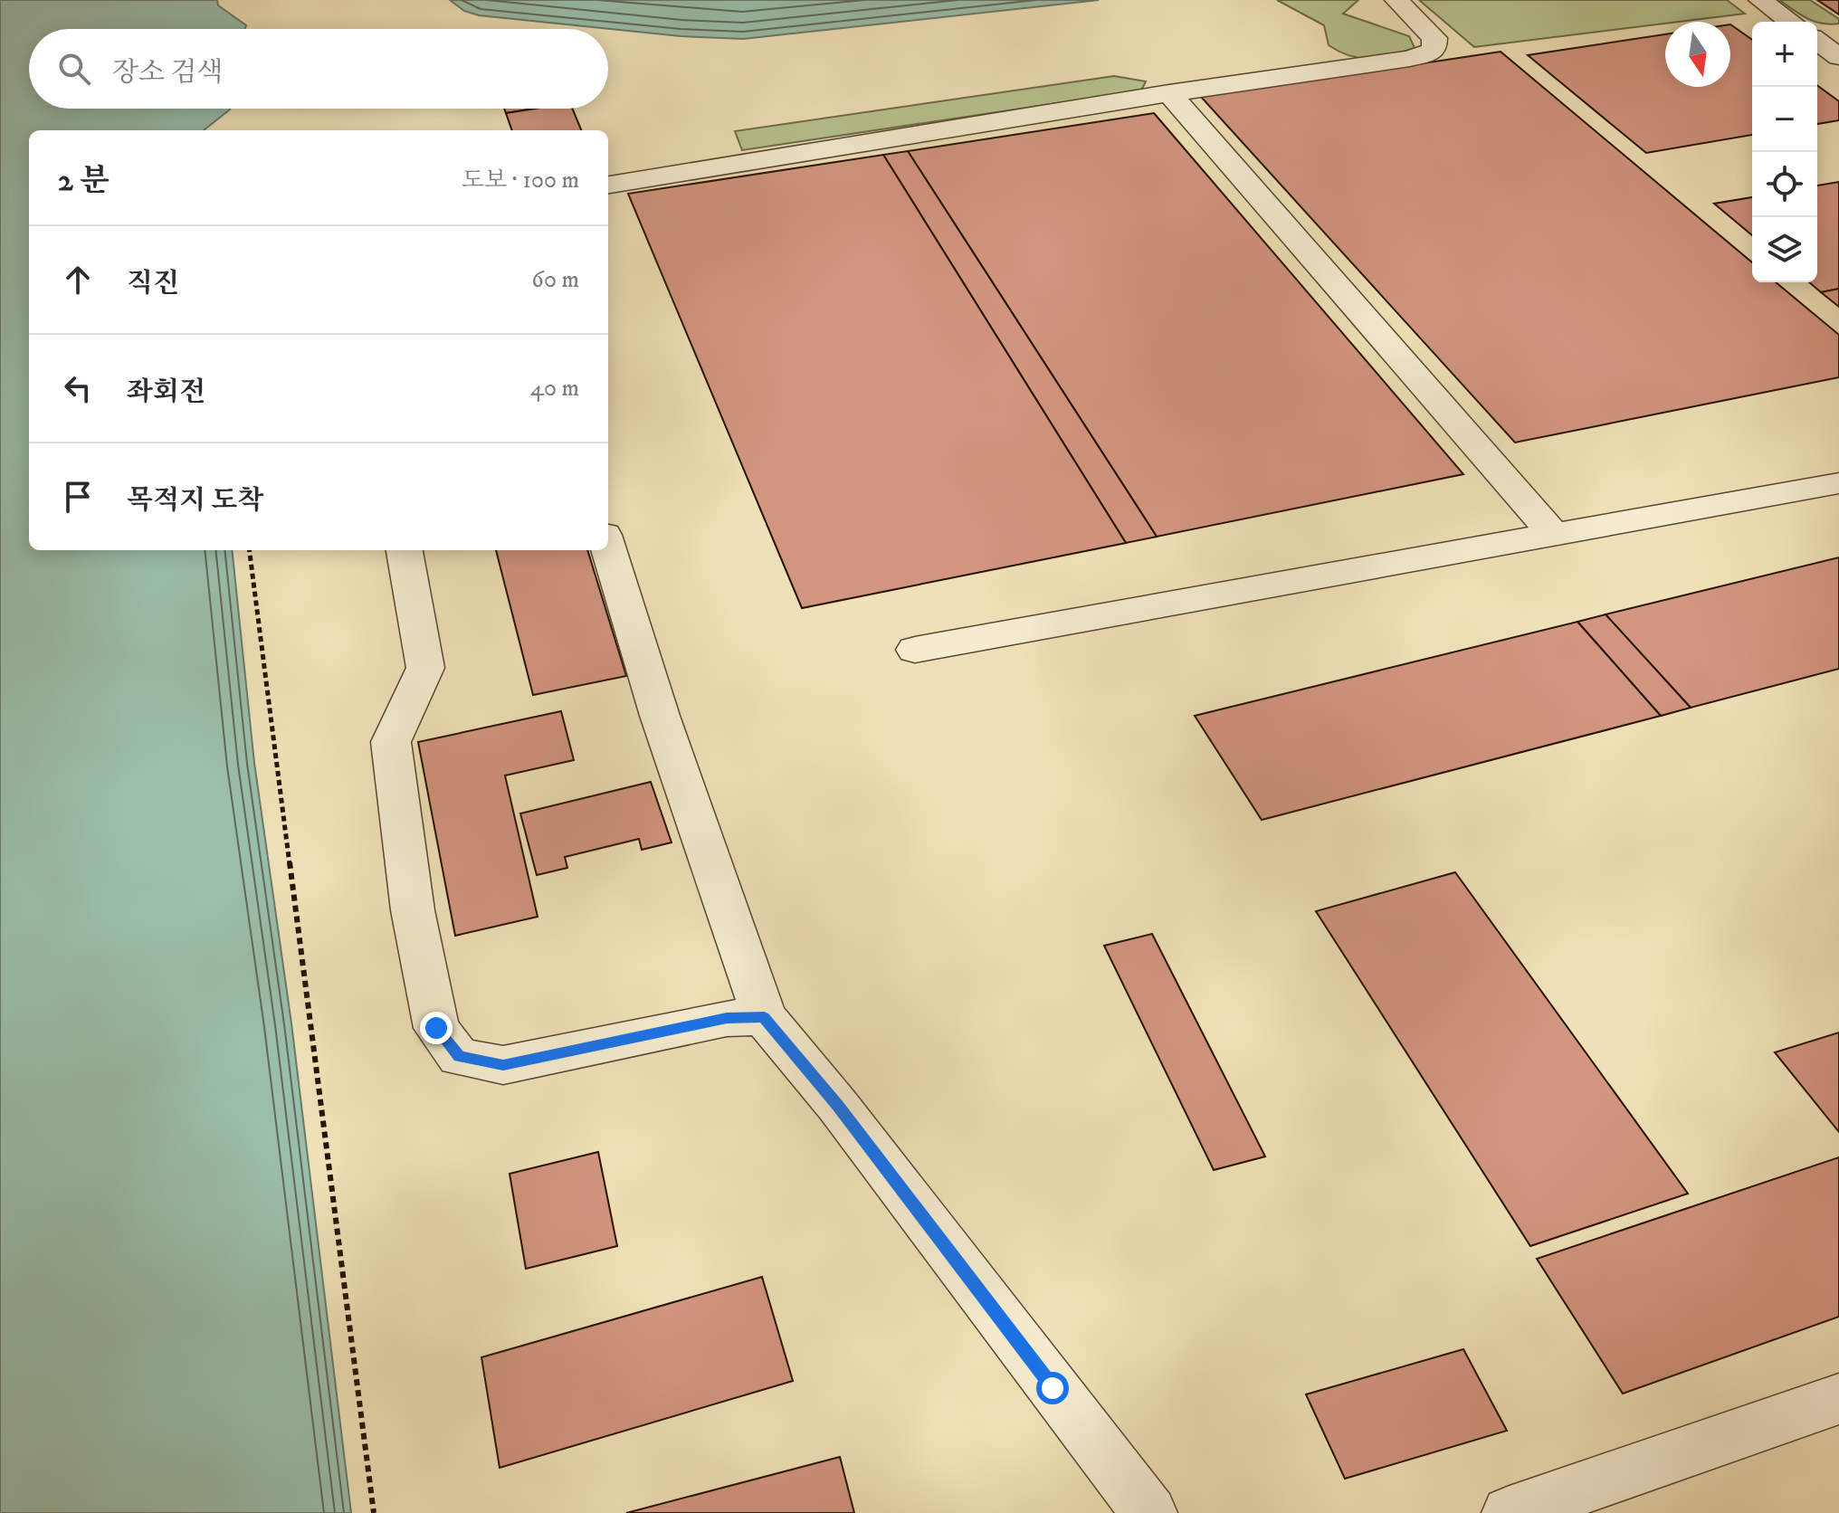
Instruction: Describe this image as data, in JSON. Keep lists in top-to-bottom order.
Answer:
{
  "north": "bottom",
  "page": {
    "map_buttons": ["+", "−"],
    "search": "장소 검색",
    "heading": ["2 분", "도보 · 100 m"],
    "list": [
      ["직진", "60 m"],
      ["좌회전", "40 m"],
      "목적지 도착"
    ]
  }
}
